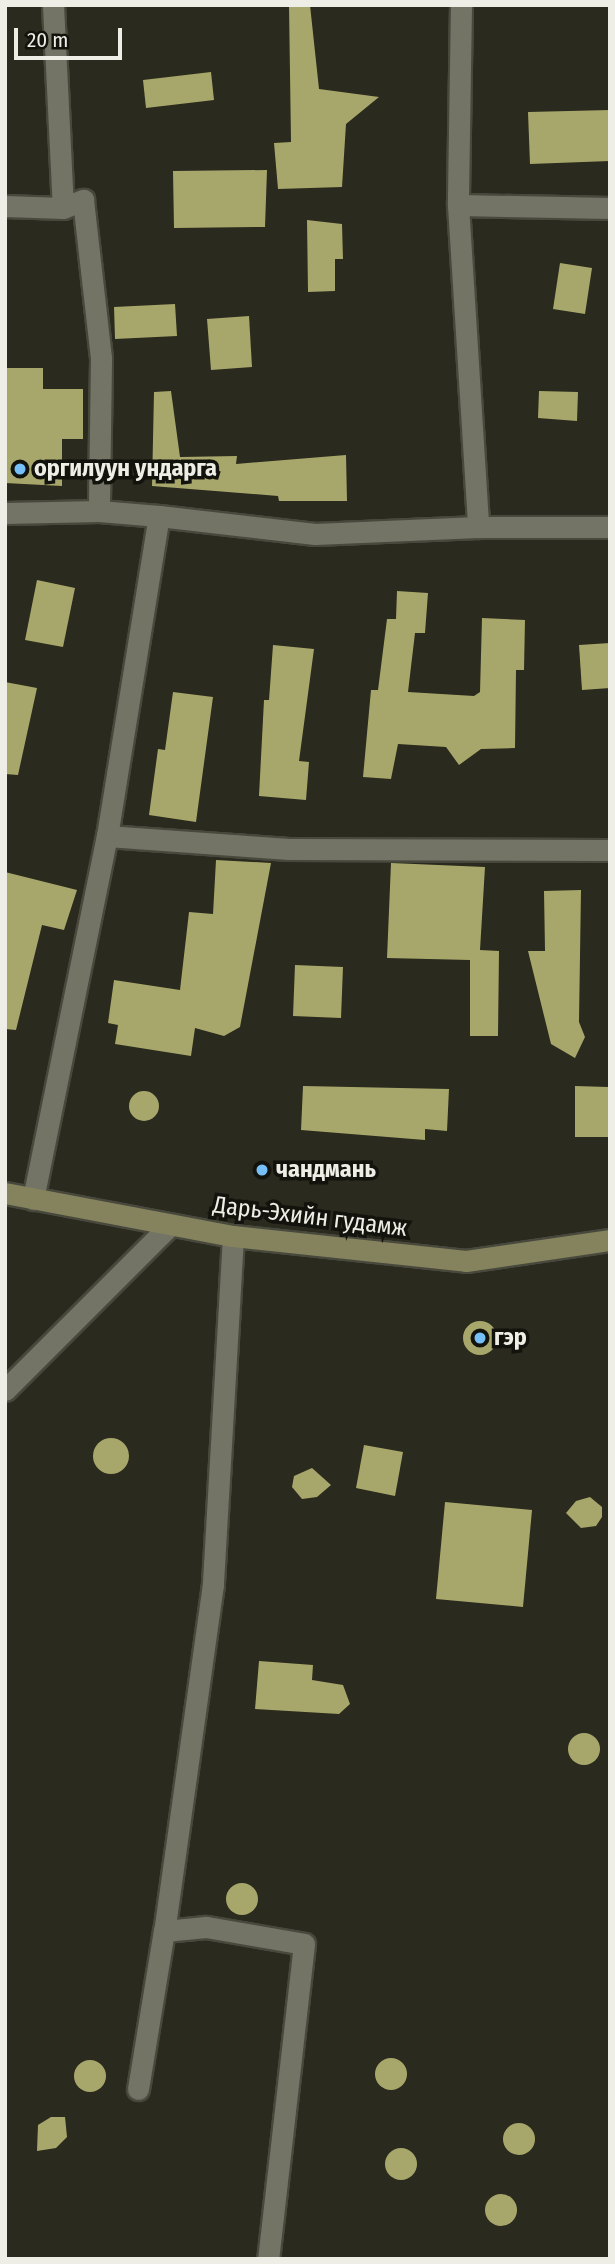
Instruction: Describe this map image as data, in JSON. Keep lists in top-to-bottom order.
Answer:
{
  "streets": {
    "main road": ["Дарь-Эхийн гудамж"]
  },
  "places": ["оргилуун ундарга", "чандмань", "гэр"],
  "scale_bar": "20 m"
}
